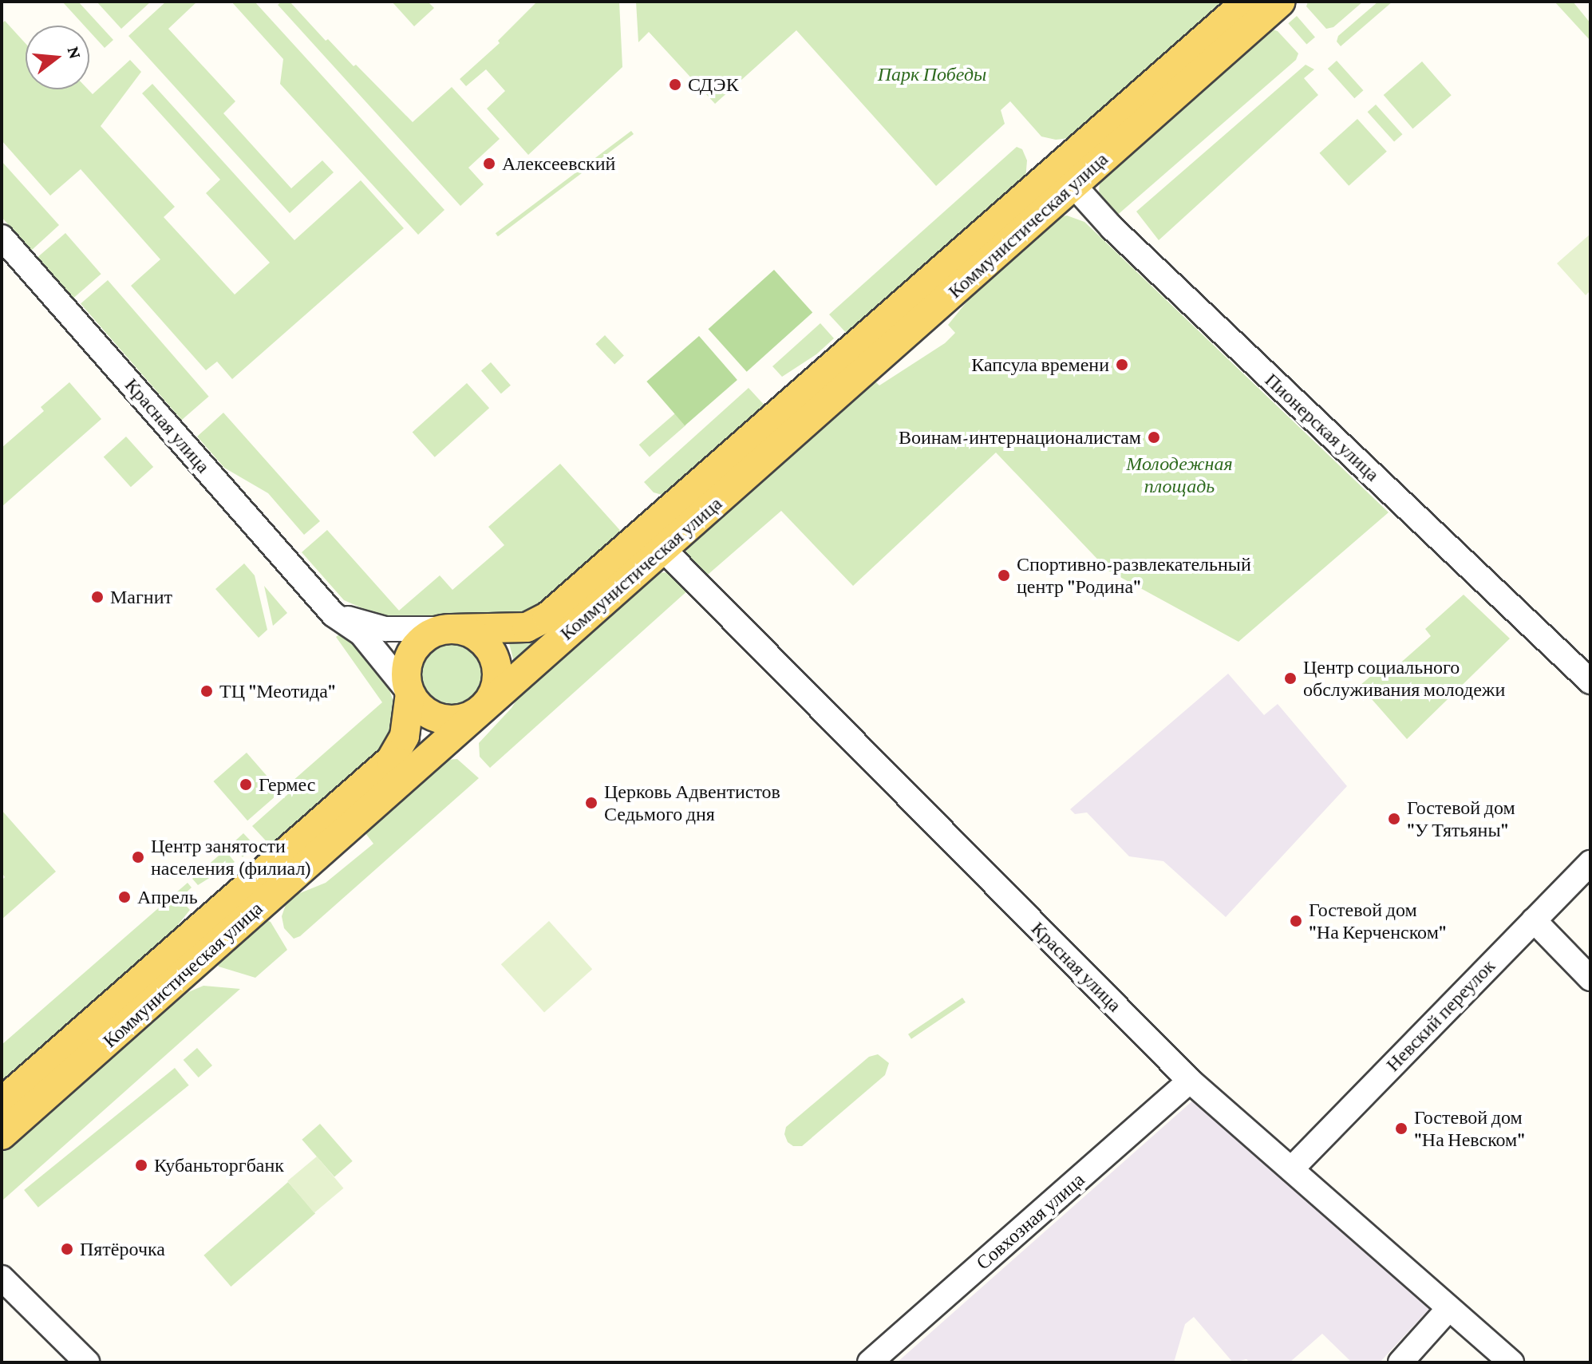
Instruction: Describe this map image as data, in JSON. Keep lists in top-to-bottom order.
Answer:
{
  "streets": {
    "main road": ["Коммунистическая улица"],
    "street": [
      "Красная улица",
      "Пионерская улица",
      "Невский переулок",
      "Совхозная улица"
    ]
  },
  "crossings": [
    ["Коммунистическая улица", "Красная улица"],
    ["Коммунистическая улица", "Пионерская улица"],
    ["Красная улица", "Невский переулок"],
    ["Красная улица", "Совхозная улица"]
  ],
  "parks": ["Парк Победы", "Молодежная площадь"],
  "places": [
    "СДЭК",
    "Алексеевский",
    "Капсула времени",
    "Воинам-интернационалистам",
    "Спортивно-развлекательный центр \"Родина\"",
    "Магнит",
    "Центр социального обслуживания молодежи",
    "ТЦ \"Меотида\"",
    "Гермес",
    "Церковь Адвентистов Седьмого дня",
    "Гостевой дом \"У Тятьяны\"",
    "Центр занятости населения (филиал)",
    "Апрель",
    "Гостевой дом \"На Керченском\"",
    "Гостевой дом \"На Невском\"",
    "Кубаньторгбанк",
    "Пятёрочка"
  ],
  "north": "right"
}
